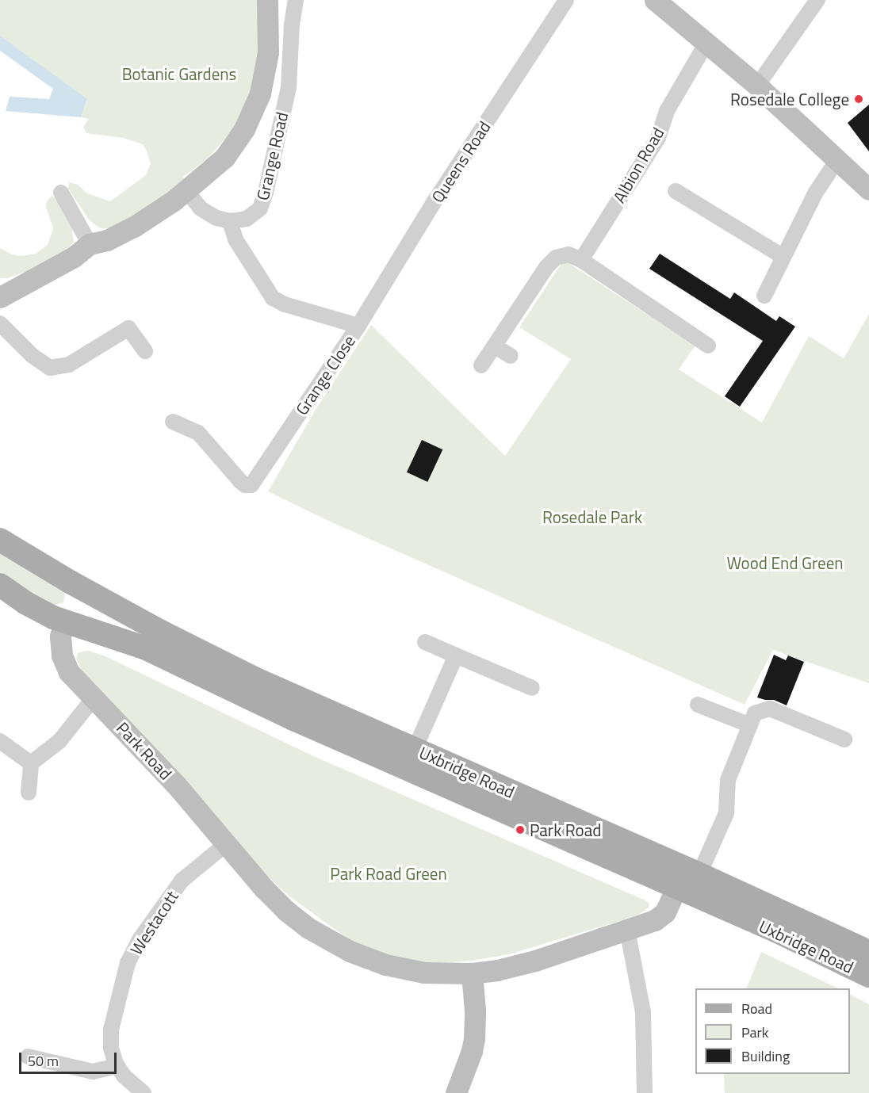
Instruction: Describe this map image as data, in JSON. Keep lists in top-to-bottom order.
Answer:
{
  "streets": {
    "main road": ["Uxbridge Road"],
    "street": [
      "Grange Road",
      "Queens Road",
      "Albion Road",
      "Grange Close",
      "Park Road",
      "Westacott"
    ]
  },
  "crossings": [
    ["Grange Road", "Grange Close"],
    ["Queens Road", "Grange Close"],
    ["Park Road", "Uxbridge Road"],
    ["Park Road", "Westacott"]
  ],
  "parks": [
    "Botanic Gardens",
    "Rosedale Park",
    "Wood End Green",
    "Park Road Green"
  ],
  "places": ["Rosedale College", "Park Road"],
  "legend": ["Road", "Park", "Building"],
  "scale_bar": "50 m"
}
